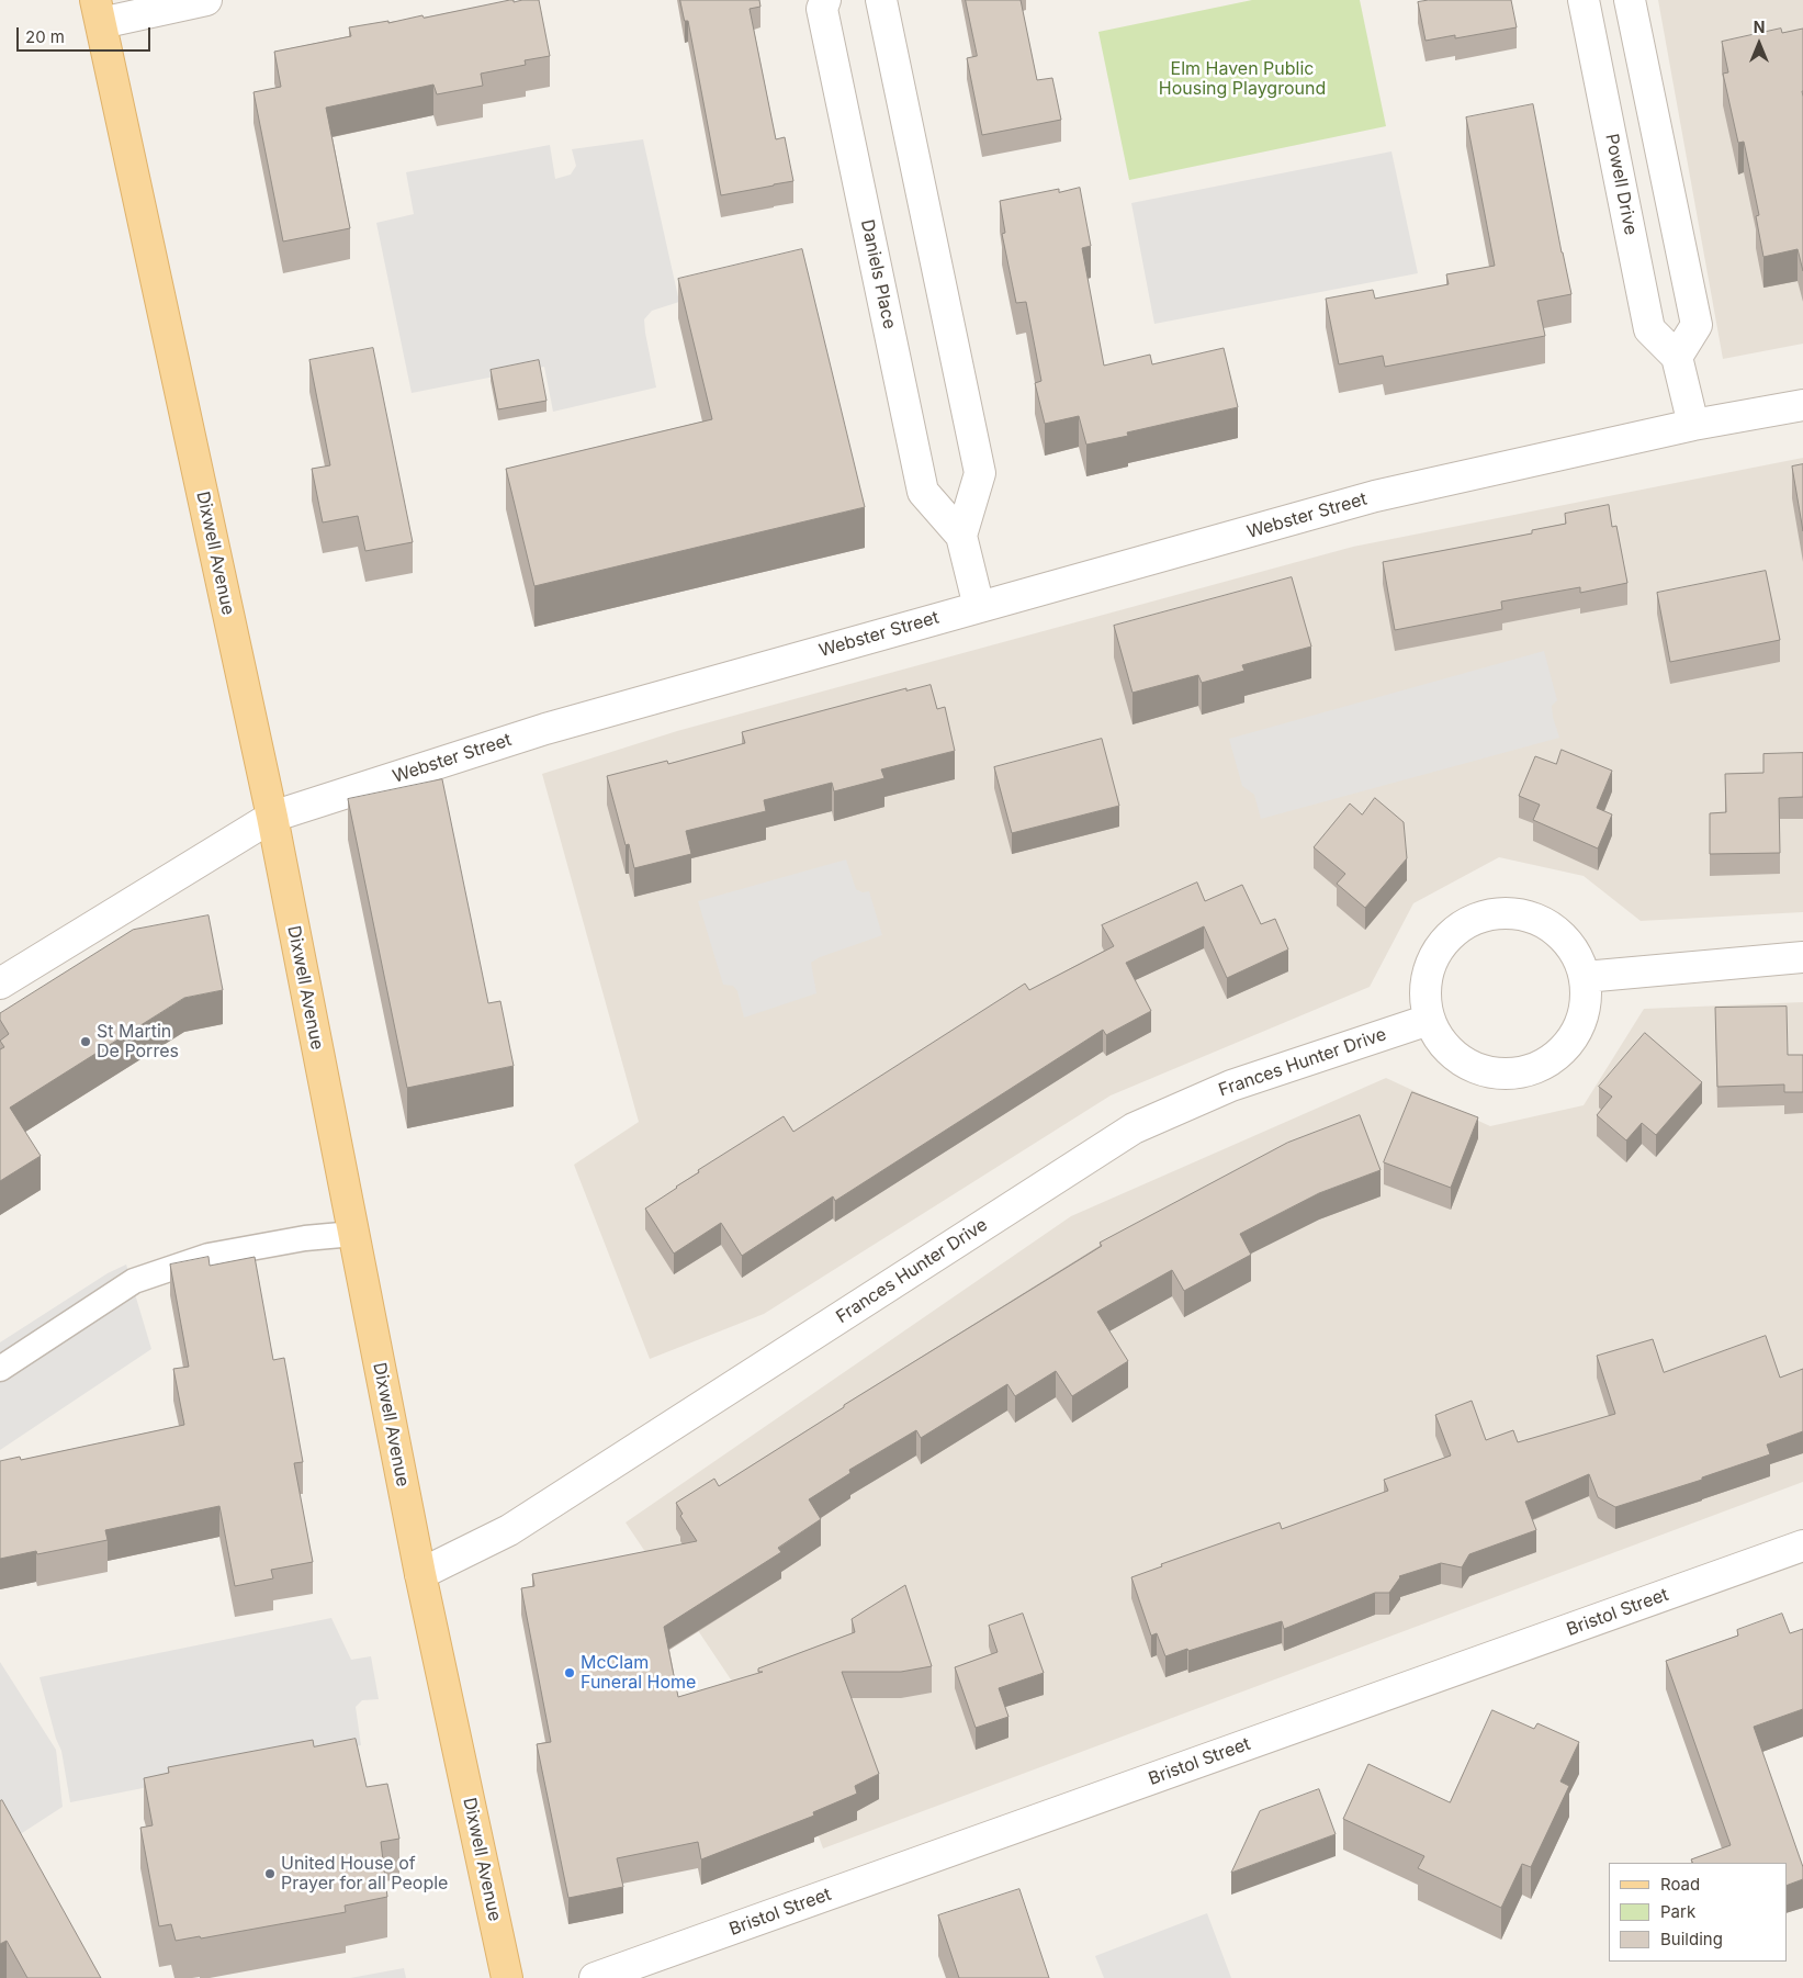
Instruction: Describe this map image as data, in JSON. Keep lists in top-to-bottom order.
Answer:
{
  "streets": {
    "main road": ["Dixwell Avenue"],
    "street": [
      "Powell Drive",
      "Daniels Place",
      "Webster Street",
      "Frances Hunter Drive",
      "Bristol Street"
    ]
  },
  "crossings": [
    ["Daniels Place", "Webster Street"],
    ["Webster Street", "Dixwell Avenue"],
    ["Dixwell Avenue", "Frances Hunter Drive"]
  ],
  "parks": ["Elm Haven Public Housing Playground"],
  "places": ["St Martin De Porres", "McClam Funeral Home", "United House of Prayer for all People"],
  "legend": ["Road", "Park", "Building"],
  "scale_bar": "20 m",
  "north": "top"
}
